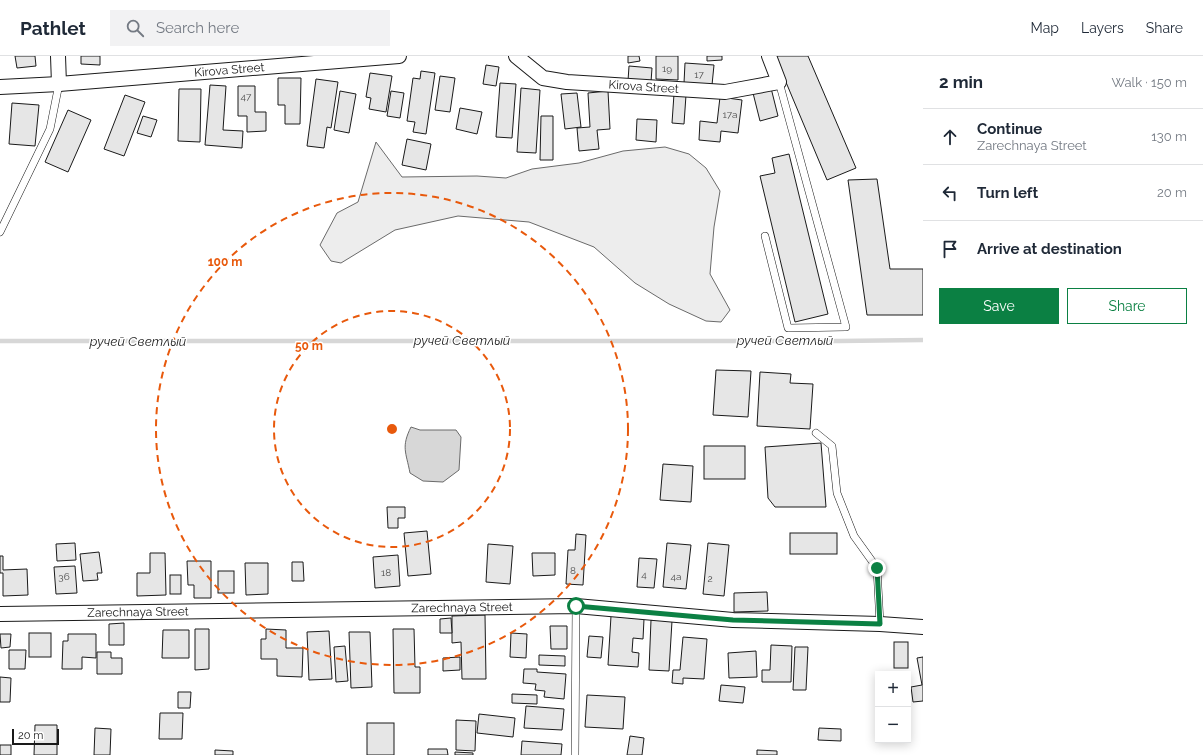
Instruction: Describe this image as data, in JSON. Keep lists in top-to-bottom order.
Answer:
{
  "streets": {
    "street": ["Kirova Street", "Zarechnaya Street"]
  },
  "water": ["ручей Светлый"],
  "house_numbers": [
    "19",
    "17",
    "47",
    "17а",
    "8",
    "18",
    "4",
    "36",
    "4а",
    "2"
  ],
  "scale_bar": "20 m",
  "page": {
    "header": "Pathlet",
    "search": "Search here",
    "nav": ["Map", "Layers", "Share"],
    "heading": ["2 min", "Walk · 150 m"],
    "list": [
      ["Continue", "Zarechnaya Street", "130 m"],
      ["Turn left", "20 m"],
      "Arrive at destination"
    ],
    "buttons": ["Save", "Share"],
    "map_buttons": ["+", "−"],
    "scale": "20 m"
  },
  "rings": ["100 m", "50 m"]
}
